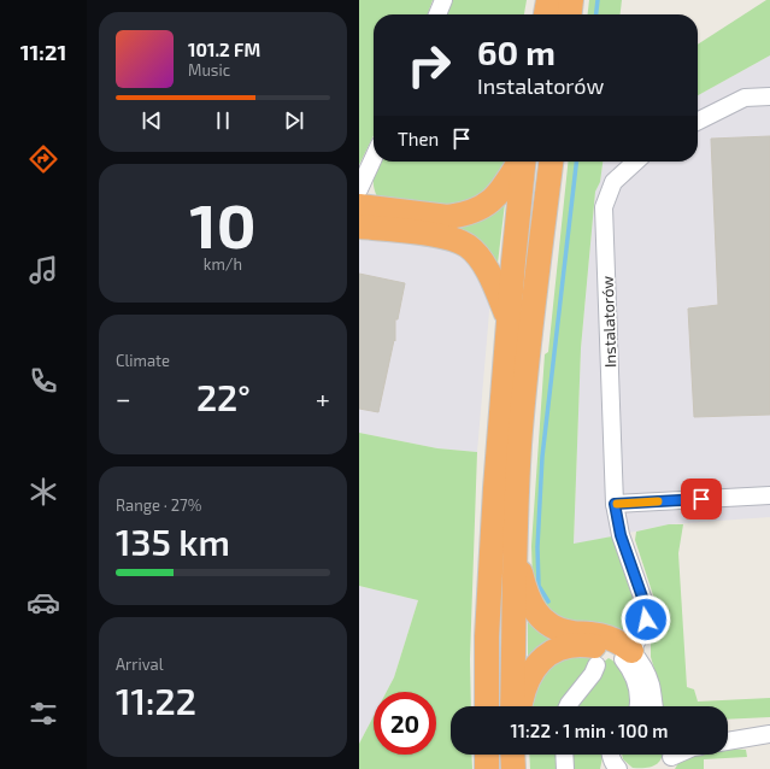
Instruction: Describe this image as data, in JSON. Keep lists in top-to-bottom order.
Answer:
{
  "streets": {
    "street": ["Instalatorów"]
  },
  "page": {
    "tabs": "11:21",
    "turn": ["60 m", "Instalatorów"],
    "song": ["101.2 FM", "Music"],
    "then": "Then",
    "tile": [
      ["10", "km/h"],
      "Climate",
      ["Range · 27%", "135 km"],
      ["Arrival", "11:22"]
    ],
    "heat": ["−", "22°", "+"],
    "limit": "20",
    "trip": "11:22 · 1 min · 100 m"
  }
}
